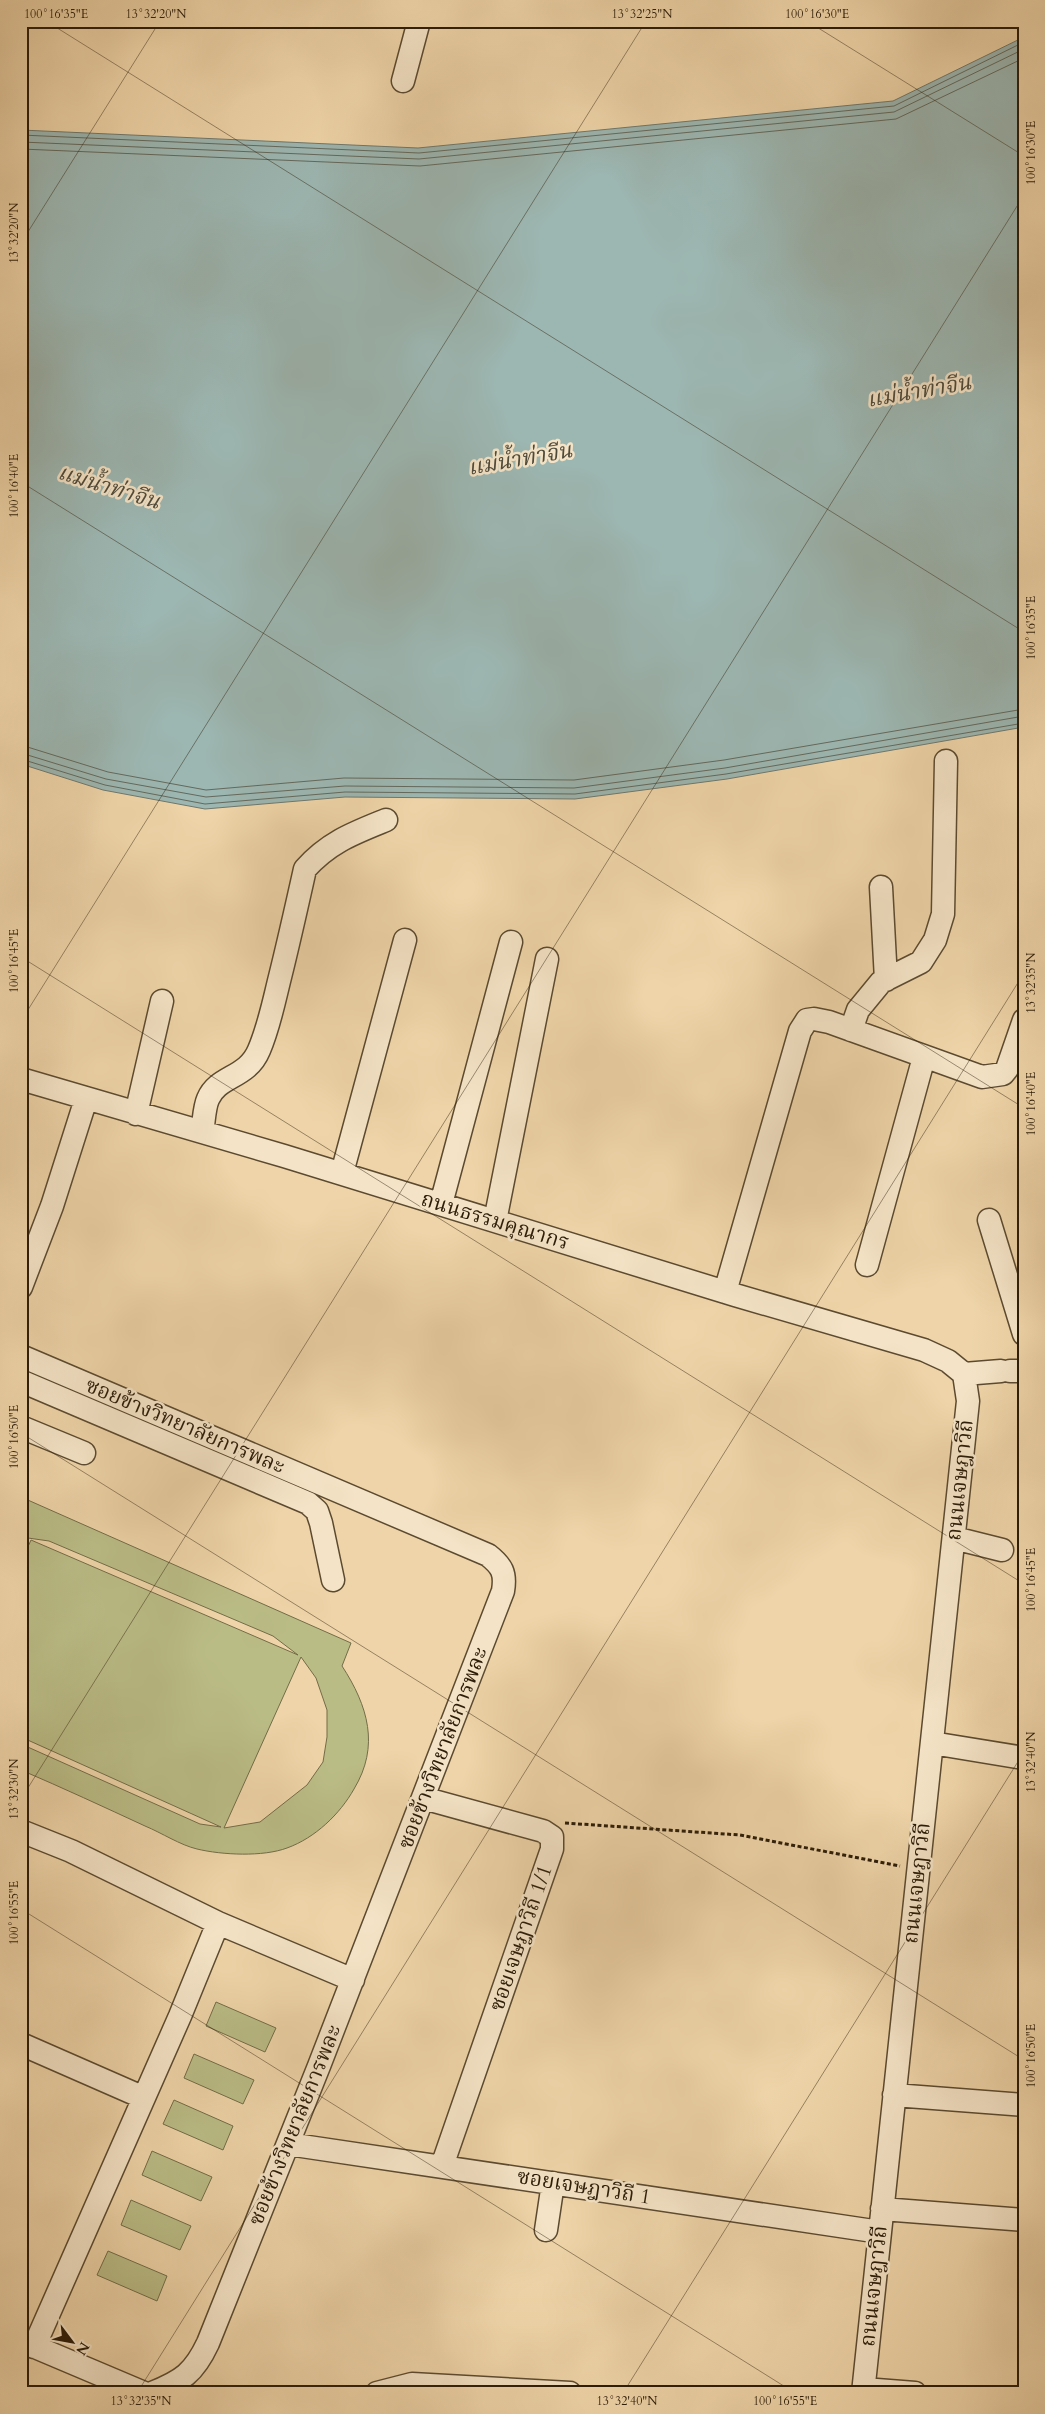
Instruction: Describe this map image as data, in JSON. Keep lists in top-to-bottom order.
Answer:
{
  "streets": {
    "street": [
      "ถนนธรรมคุณากร",
      "ซอยข้างวิทยาลัยการพละ",
      "ถนนเจษฎาวิถี",
      "ซอยเจษฎาวิถี 1/1",
      "ซอยเจษฎาวิถี 1"
    ]
  },
  "crossings": [
    ["ถนนธรรมคุณากร", "ถนนเจษฎาวิถี"],
    ["ซอยข้างวิทยาลัยการพละ", "ซอยเจษฎาวิถี 1"],
    ["ถนนเจษฎาวิถี", "ซอยเจษฎาวิถี 1"],
    ["ซอยเจษฎาวิถี 1/1", "ซอยเจษฎาวิถี 1"]
  ],
  "water": ["แม่น้ำท่าจีน"],
  "north": "bottom right",
  "coordinates": [
    "100°16'35\"E",
    "13°32'20\"N",
    "13°32'25\"N",
    "100°16'30\"E",
    "100°16'40\"E",
    "100°16'45\"E",
    "13°32'35\"N",
    "100°16'50\"E",
    "13°32'40\"N",
    "13°32'30\"N",
    "100°16'55\"E"
  ]
}
